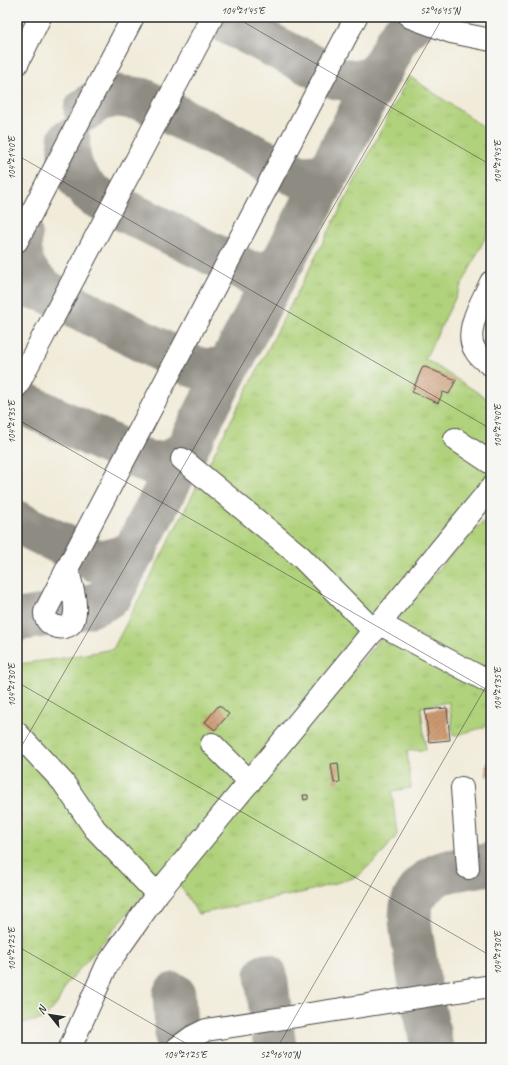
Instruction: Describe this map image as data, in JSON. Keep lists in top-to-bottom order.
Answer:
{
  "north": "top left",
  "coordinates": [
    "104°21'45\"E",
    "52°16'15\"N",
    "104°21'40\"E",
    "104°21'35\"E",
    "104°21'30\"E",
    "104°21'25\"E",
    "52°16'10\"N"
  ]
}
